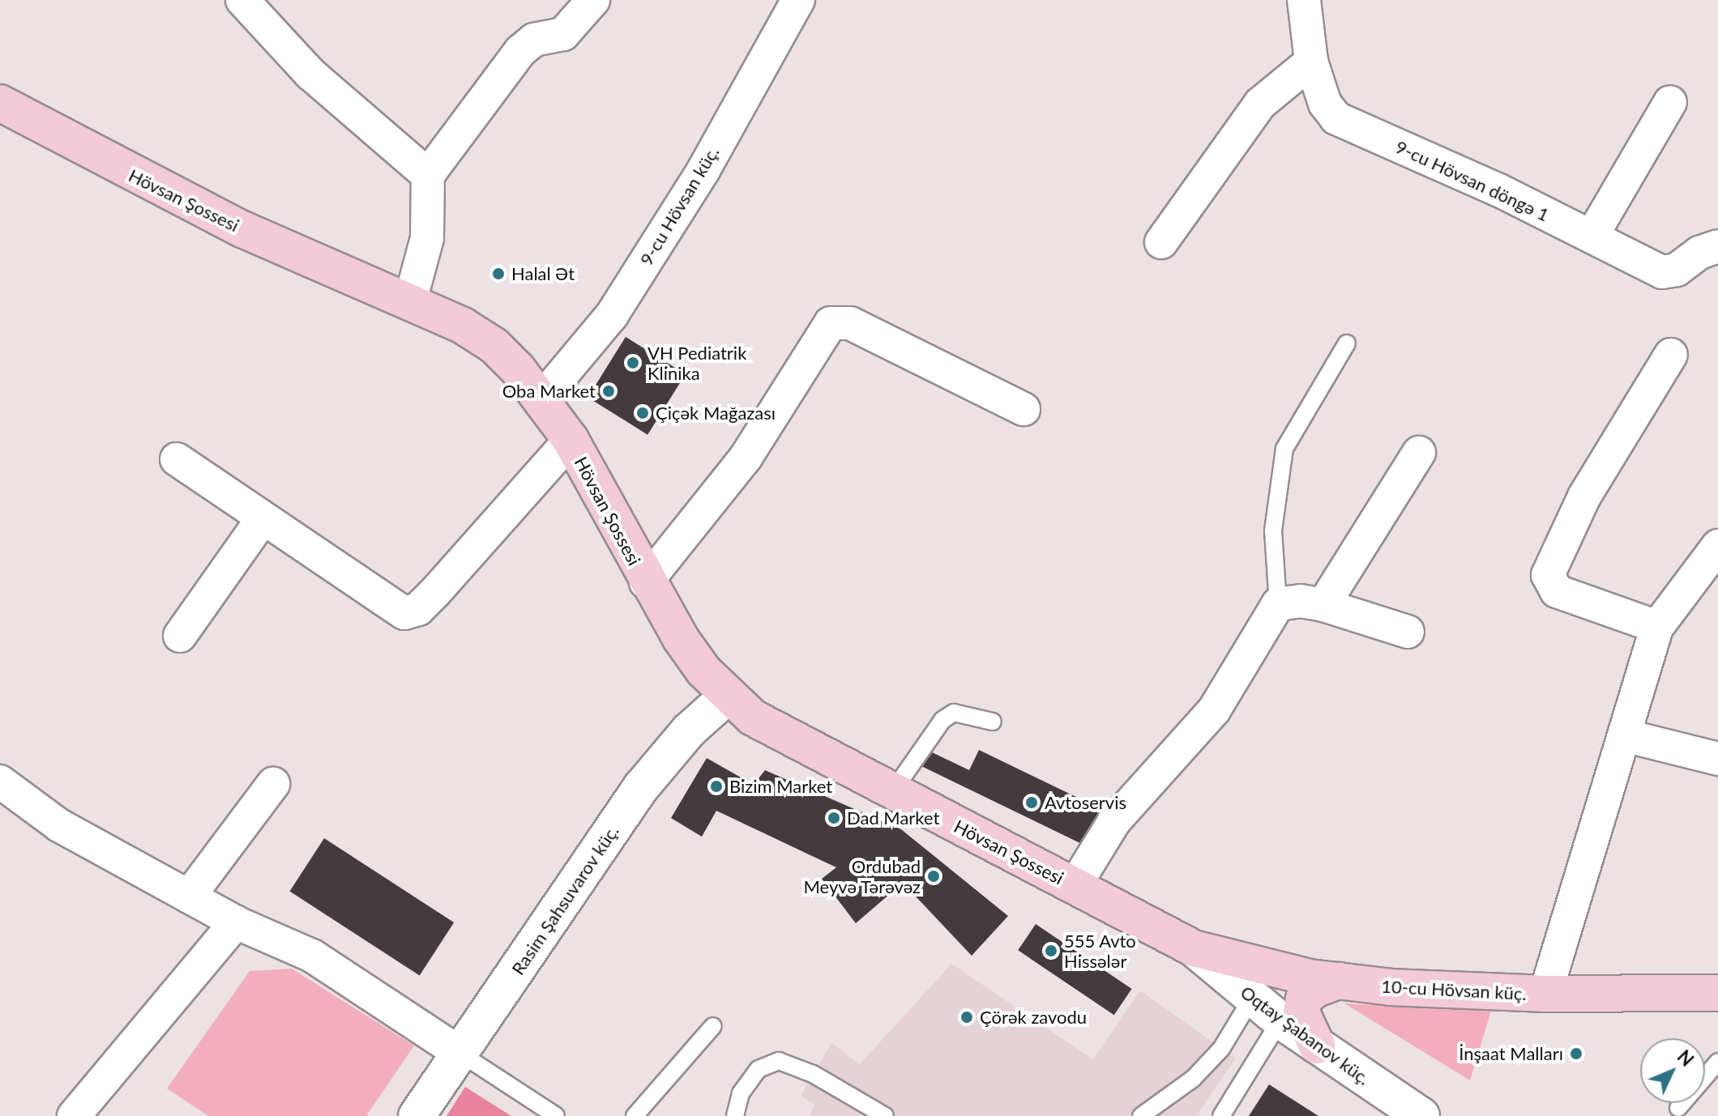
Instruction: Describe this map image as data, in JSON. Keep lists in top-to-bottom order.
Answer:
{
  "streets": {
    "main road": ["Hövsan Şossesi", "10-cu Hövsan küç."],
    "street": [
      "9-cu Hövsan döngə 1",
      "9-cu Hövsan küç.",
      "Rasim Şahsuvarov küç.",
      "Oqtay Şabanov küç."
    ]
  },
  "crossings": [
    ["Hövsan Şossesi", "9-cu Hövsan küç."],
    ["Hövsan Şossesi", "Rasim Şahsuvarov küç."],
    ["Hövsan Şossesi", "10-cu Hövsan küç."],
    ["Hövsan Şossesi", "Oqtay Şabanov küç."],
    ["10-cu Hövsan küç.", "Oqtay Şabanov küç."]
  ],
  "places": [
    "Halal Ət",
    "VH Pediatrik Klinika",
    "Oba Market",
    "Çiçək Mağazası",
    "Bizim Market",
    "Avtoservis",
    "Dad Market",
    "Ordubad Meyvə Tərəvəz",
    "555 Avto Hissələr",
    "Çörək zavodu",
    "İnşaat Malları"
  ],
  "north": "top right"
}
